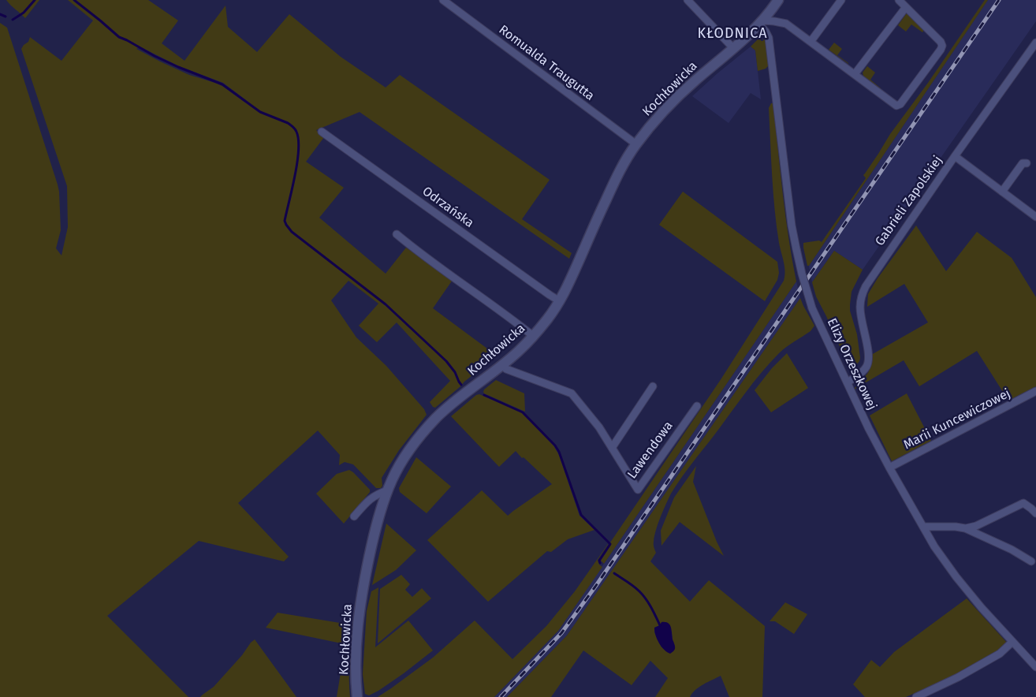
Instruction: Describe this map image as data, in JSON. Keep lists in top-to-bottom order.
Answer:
{
  "streets": {
    "street": [
      "Romualda Traugutta",
      "Kochłowicka",
      "Gabrieli Zapolskiej",
      "Odrzańska",
      "Elizy Orzeszkowej",
      "Marii Kuncewiczowej",
      "Lawendowa"
    ]
  },
  "crossings": [
    ["Romualda Traugutta", "Kochłowicka"],
    ["Kochłowicka", "Odrzańska"],
    ["Kochłowicka", "Elizy Orzeszkowej"],
    ["Kochłowicka", "Lawendowa"],
    ["Gabrieli Zapolskiej", "Elizy Orzeszkowej"],
    ["Elizy Orzeszkowej", "Marii Kuncewiczowej"]
  ],
  "districts": ["KŁODNICA"]
}
